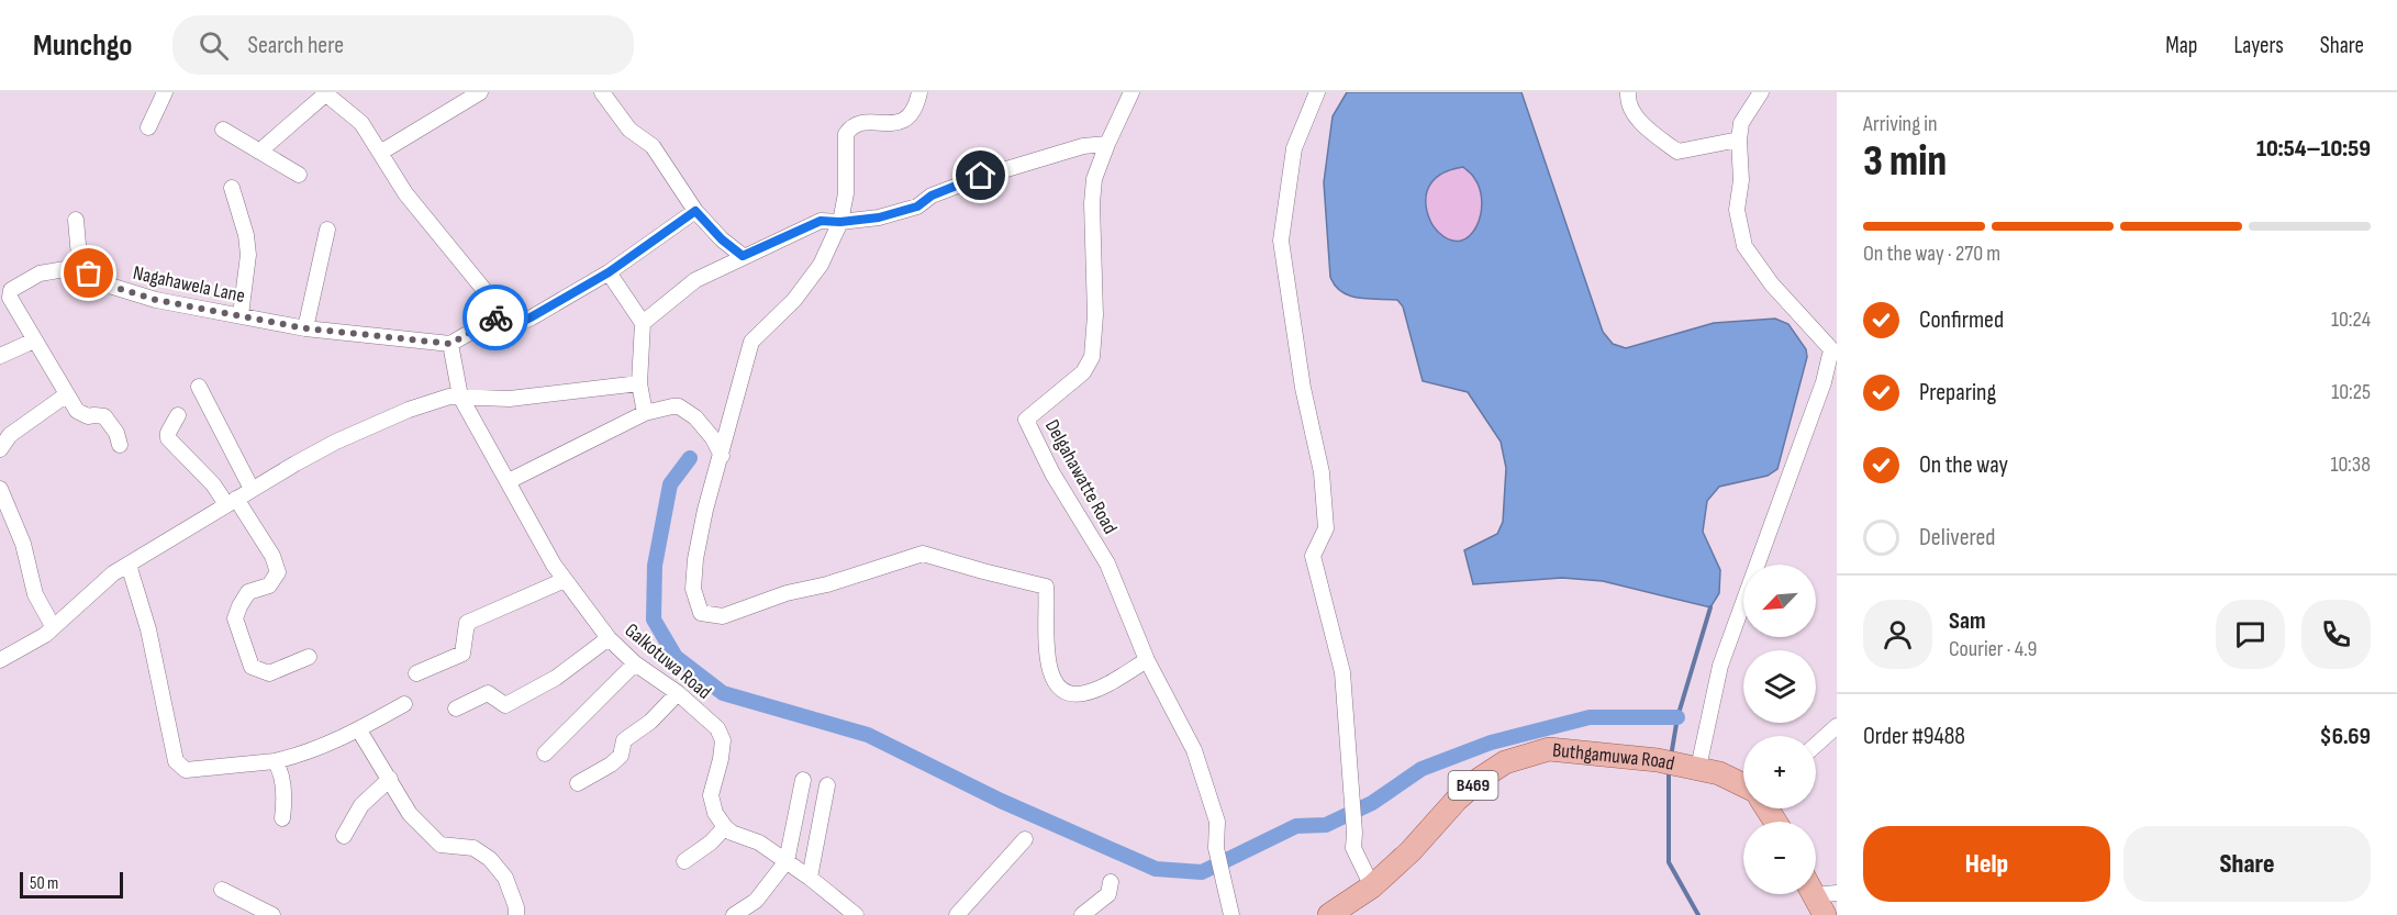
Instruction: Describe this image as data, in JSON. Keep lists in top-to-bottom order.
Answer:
{
  "streets": {
    "main road": ["Buthgamuwa Road", "B469"],
    "street": ["Nagahawela Lane", "Delgahawatte Road", "Galkotuwa Road"]
  },
  "crossings": [
    ["Nagahawela Lane", "Galkotuwa Road"]
  ],
  "scale_bar": "50 m",
  "north": "bottom left",
  "page": {
    "header": "Munchgo",
    "search": "Search here",
    "nav": ["Map", "Layers", "Share"],
    "heading": ["3 min", "Arriving in", "10:54–10:59"],
    "panel": [
      "Sam",
      "Courier · 4.9",
      "Order #9488",
      "$6.69"
    ],
    "bar": "On the way · 270 m",
    "list": [
      ["Confirmed", "10:24"],
      ["Preparing", "10:25"],
      ["On the way", "10:38"],
      "Delivered"
    ],
    "map_buttons": ["+", "−"],
    "buttons": ["Help", "Share"],
    "scale": "50 m"
  }
}
